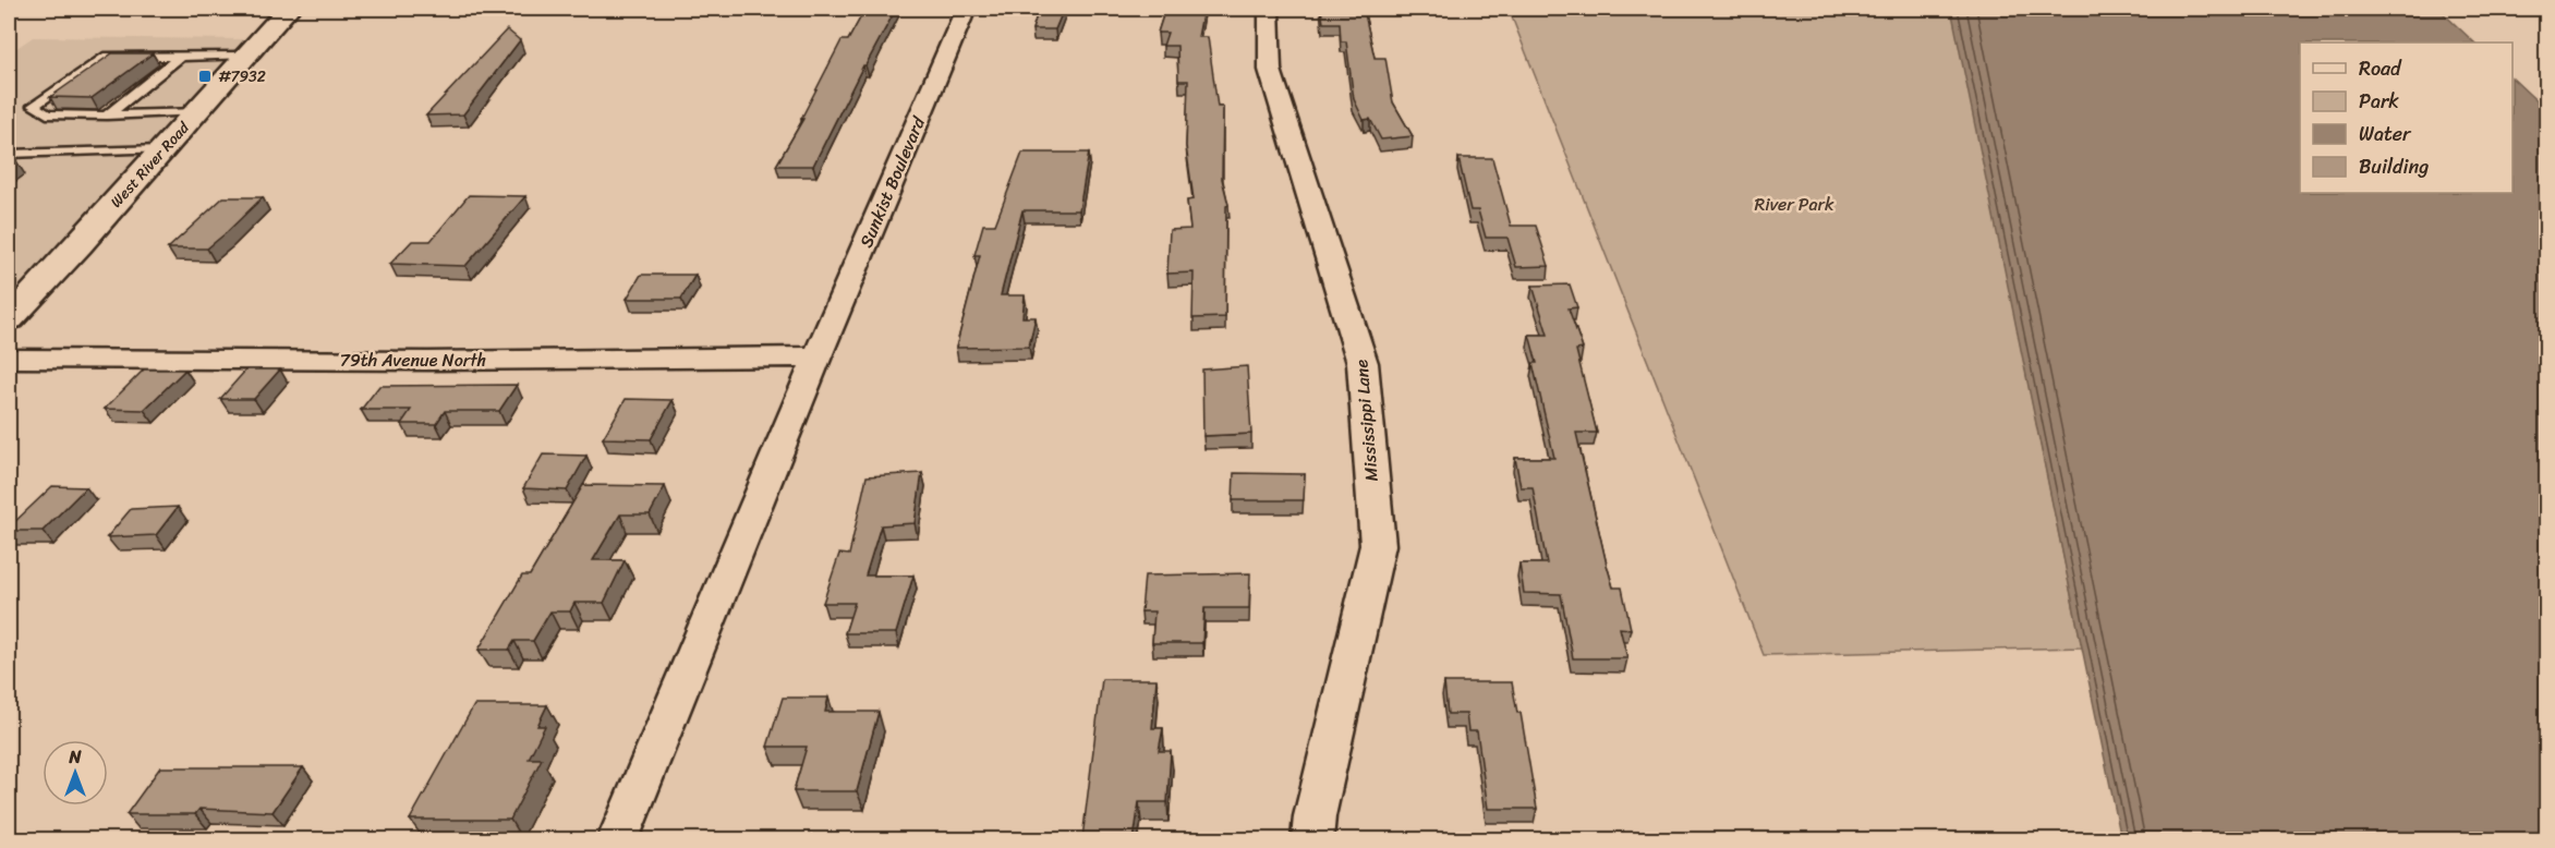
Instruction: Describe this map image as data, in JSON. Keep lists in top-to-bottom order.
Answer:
{
  "streets": {
    "street": [
      "West River Road",
      "Sunkist Boulevard",
      "79th Avenue North",
      "Mississippi Lane"
    ]
  },
  "crossings": [
    ["Sunkist Boulevard", "79th Avenue North"]
  ],
  "parks": ["River Park"],
  "places": {
    "transit": ["#7932"]
  },
  "legend": [
    "Road",
    "Park",
    "Water",
    "Building"
  ],
  "north": "top"
}
